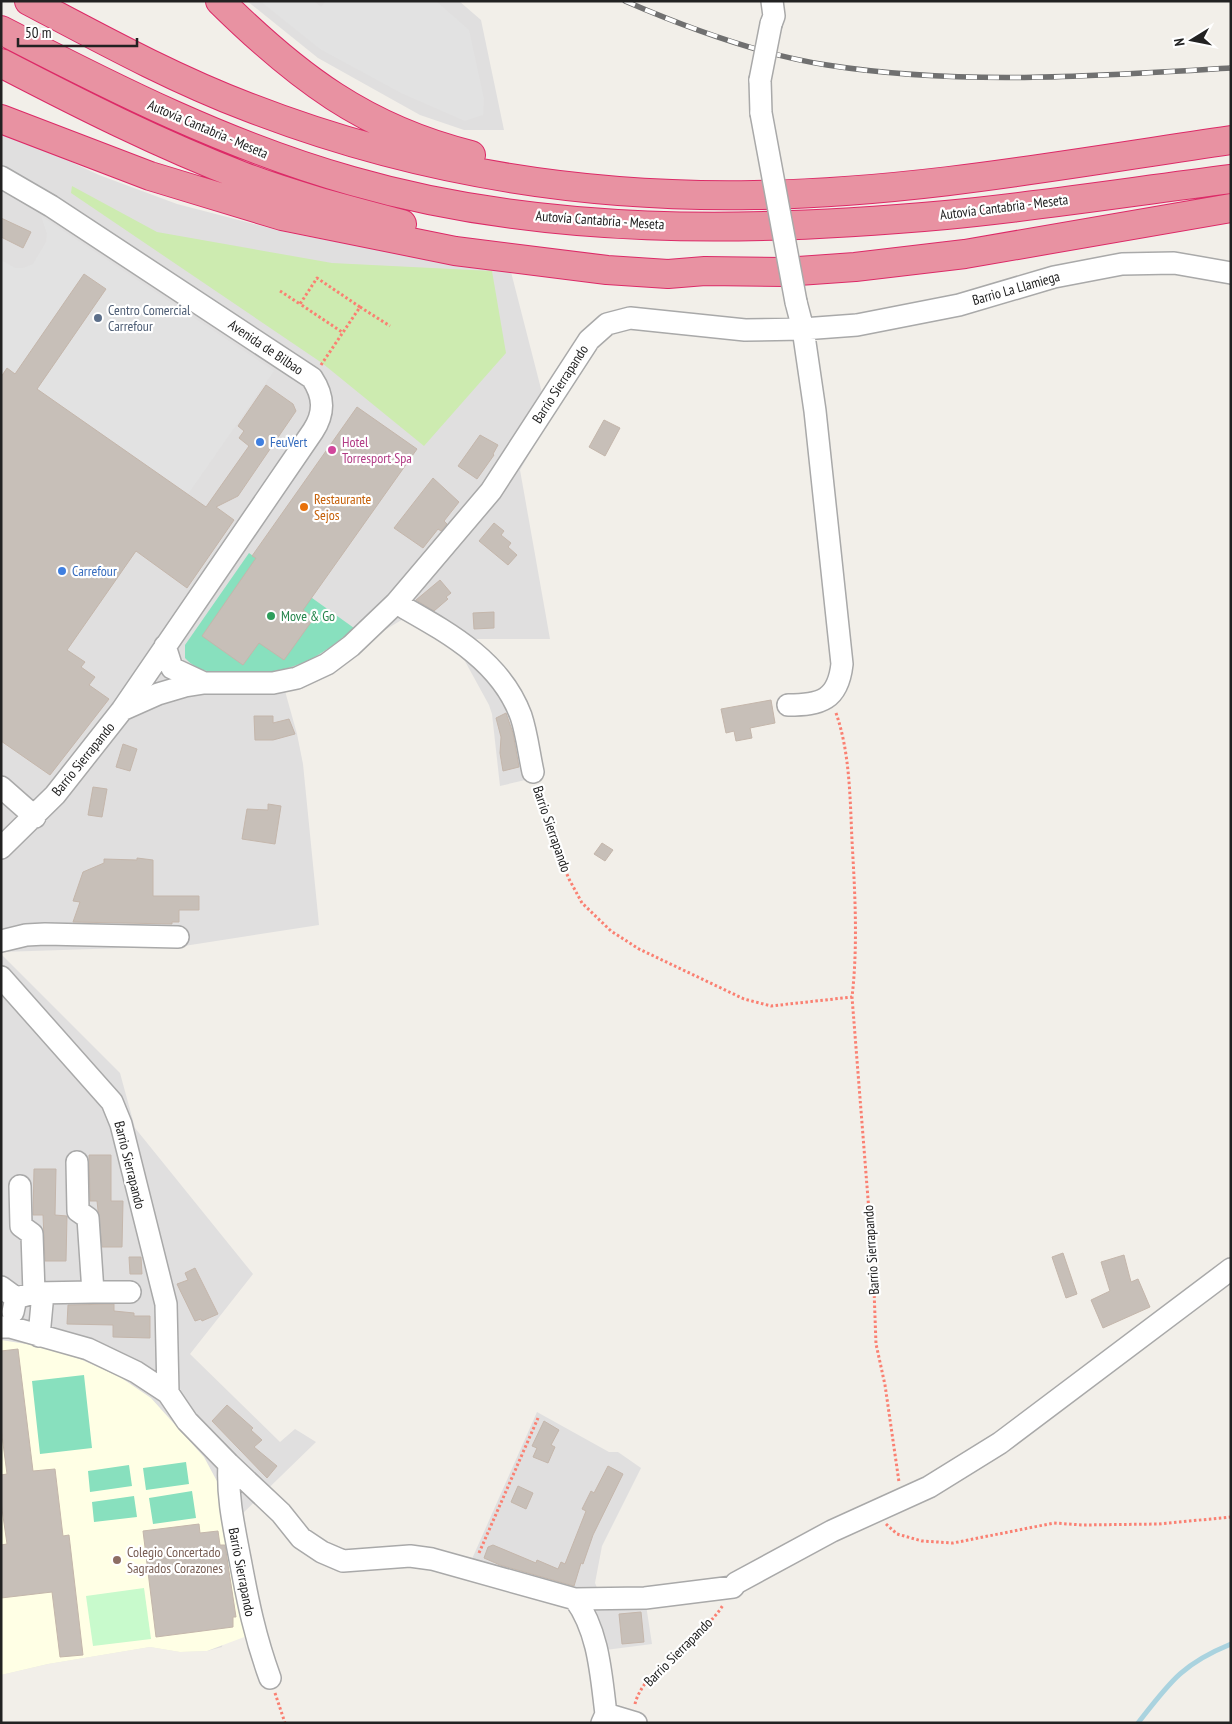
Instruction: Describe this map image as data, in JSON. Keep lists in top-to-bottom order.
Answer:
{
  "streets": {
    "highway": ["Autovía Cantabria - Meseta"],
    "street": ["Barrio La Llamiega", "Avenida de Bilbao", "Barrio Sierrapando"]
  },
  "crossings": [
    ["Barrio La Llamiega", "Barrio Sierrapando"],
    ["Avenida de Bilbao", "Barrio Sierrapando"]
  ],
  "places": [
    "Centro Comercial Carrefour",
    "FeuVert",
    "Hotel Torresport Spa",
    "Restaurante Sejos",
    "Carrefour",
    "Move & Go",
    "Colegio Concertado Sagrados Corazones"
  ],
  "scale_bar": "50 m",
  "north": "left"
}
